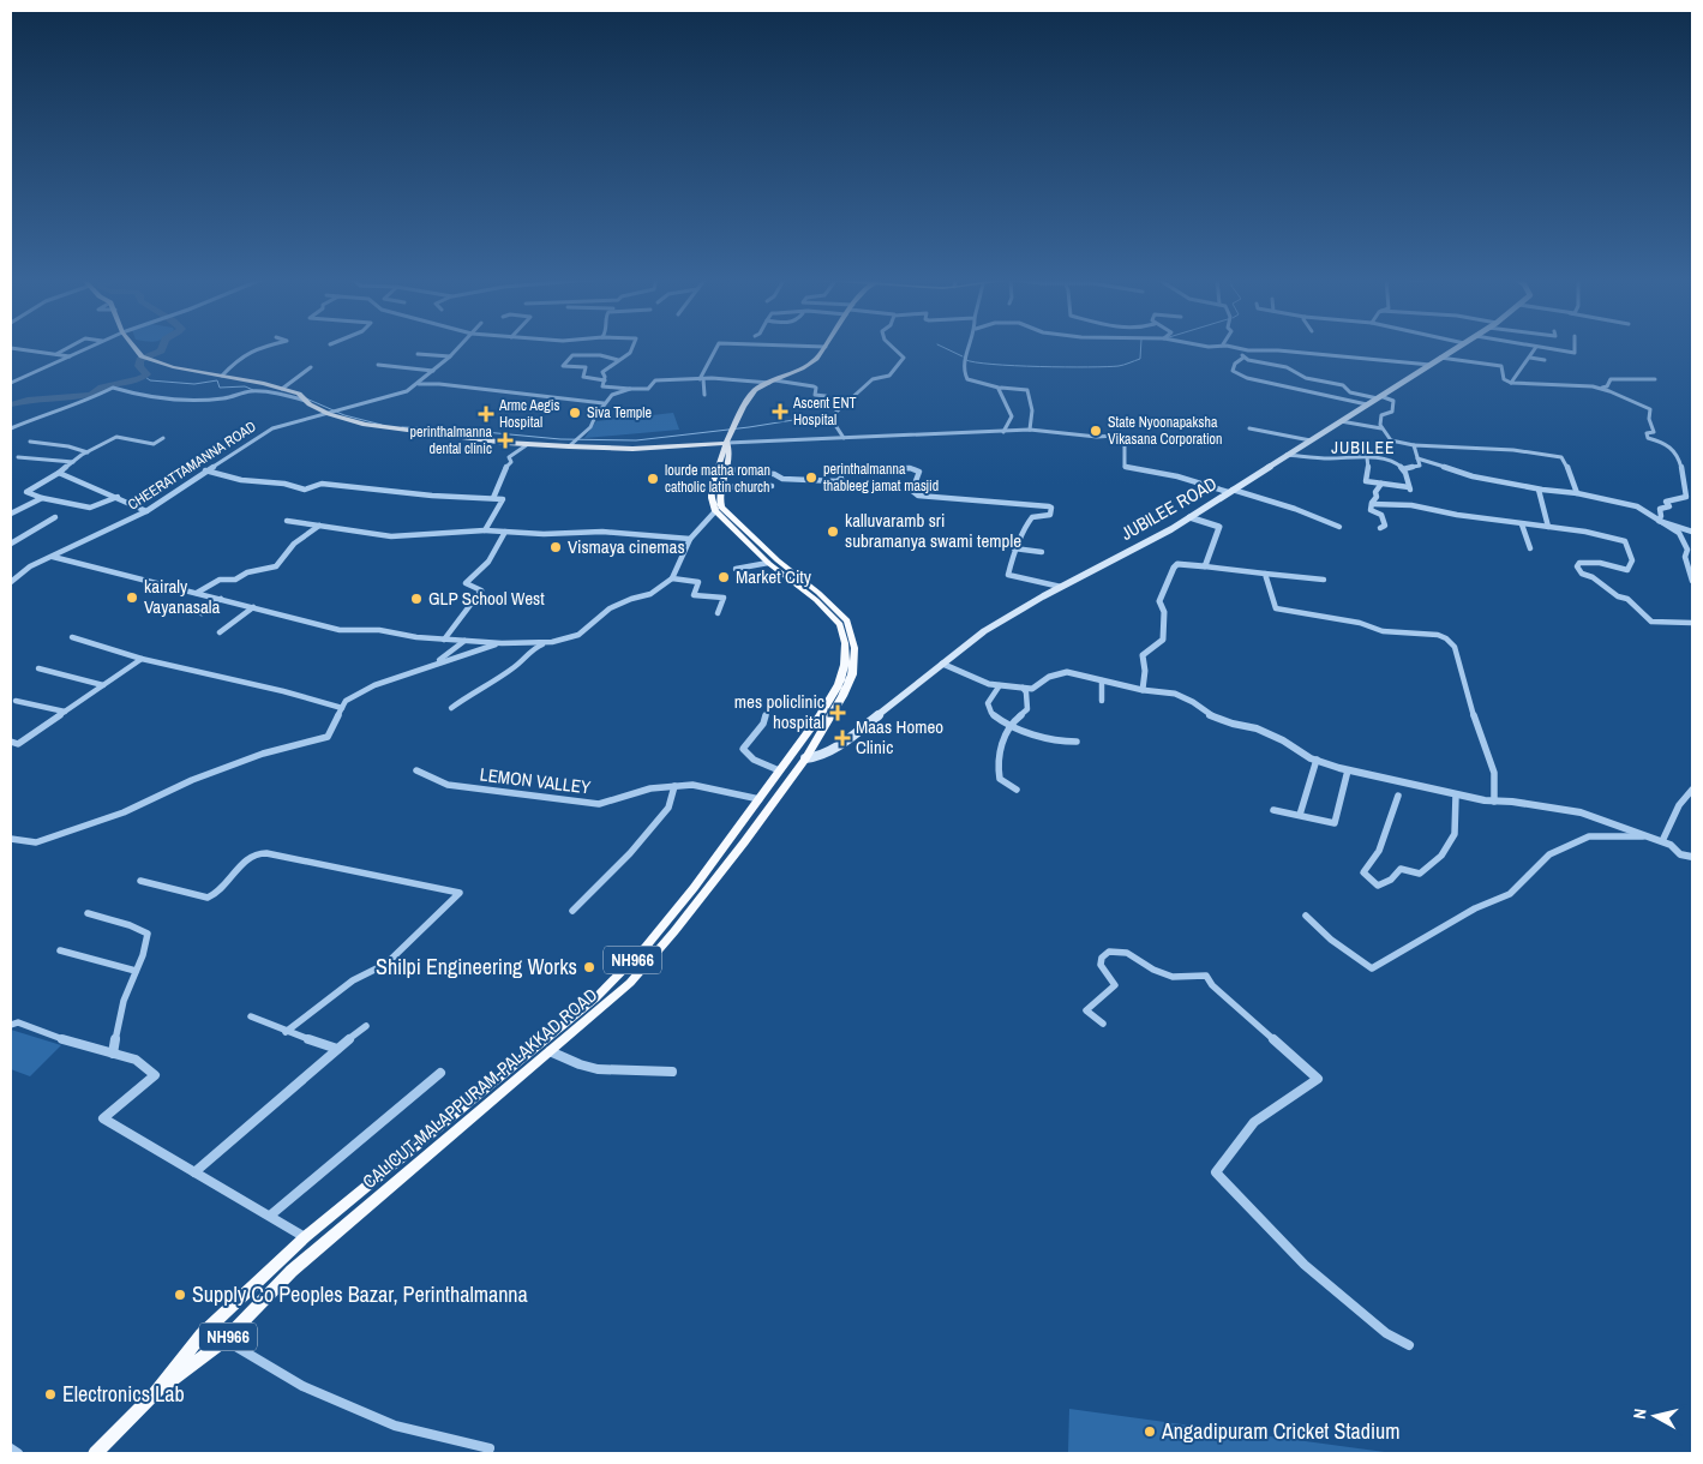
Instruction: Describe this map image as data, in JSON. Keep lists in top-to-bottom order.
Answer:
{
  "streets": {
    "highway": ["NH966", "CALICUT-MALAPPURAM-PALAKKAD ROAD"],
    "main road": ["JUBILEE ROAD"],
    "street": ["CHEERATTAMANNA ROAD", "LEMON VALLEY"]
  },
  "crossings": [
    ["JUBILEE ROAD", "CALICUT-MALAPPURAM-PALAKKAD ROAD"],
    ["LEMON VALLEY", "NH966"],
    ["NH966", "CALICUT-MALAPPURAM-PALAKKAD ROAD"]
  ],
  "districts": ["JUBILEE"],
  "places": {
    "health": [
      "Ascent ENT Hospital",
      "Armc Aegis Hospital",
      "perinthalmanna dental clinic",
      "mes policlinic hospital",
      "Maas Homeo Clinic"
    ],
    "other": [
      "Siva Temple",
      "State Nyoonapaksha Vikasana Corporation",
      "perinthalmanna thableeg jamat masjid",
      "lourde matha roman catholic latin church",
      "kalluvaramb sri subramanya swami temple",
      "Vismaya cinemas",
      "Market City",
      "kairaly Vayanasala",
      "GLP School West",
      "Shilpi Engineering Works",
      "Supply Co Peoples Bazar, Perinthalmanna",
      "Electronics Lab",
      "Angadipuram Cricket Stadium"
    ]
  },
  "north": "left"
}
